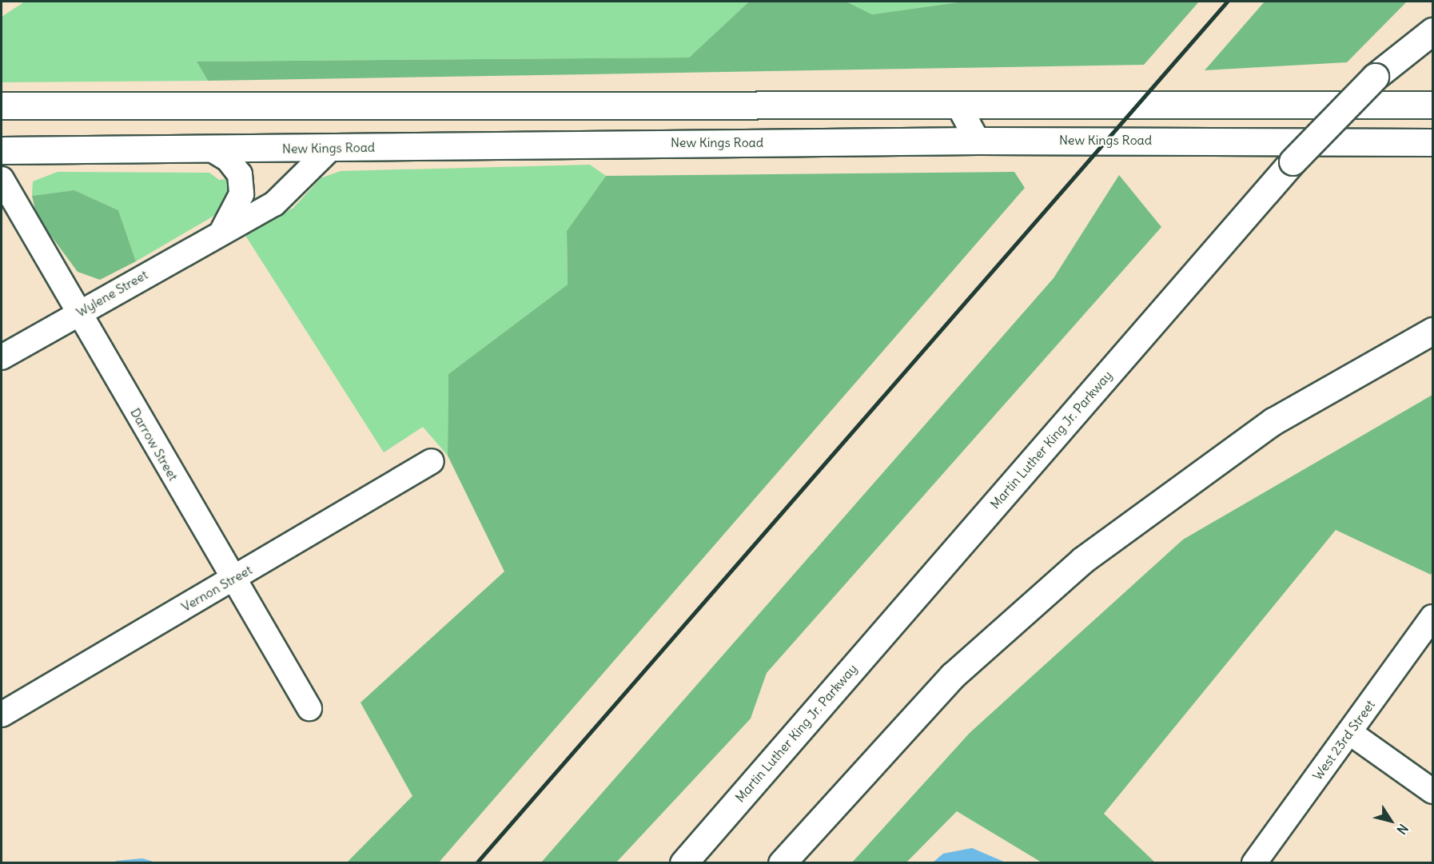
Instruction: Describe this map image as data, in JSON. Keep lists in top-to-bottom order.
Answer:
{
  "streets": {
    "main road": ["New Kings Road", "Martin Luther King Jr. Parkway"],
    "street": [
      "Wylene Street",
      "Darrow Street",
      "Vernon Street",
      "West 23rd Street"
    ]
  },
  "crossings": [
    ["New Kings Road", "Wylene Street"],
    ["Wylene Street", "Darrow Street"],
    ["Darrow Street", "Vernon Street"]
  ],
  "north": "bottom right"
}
